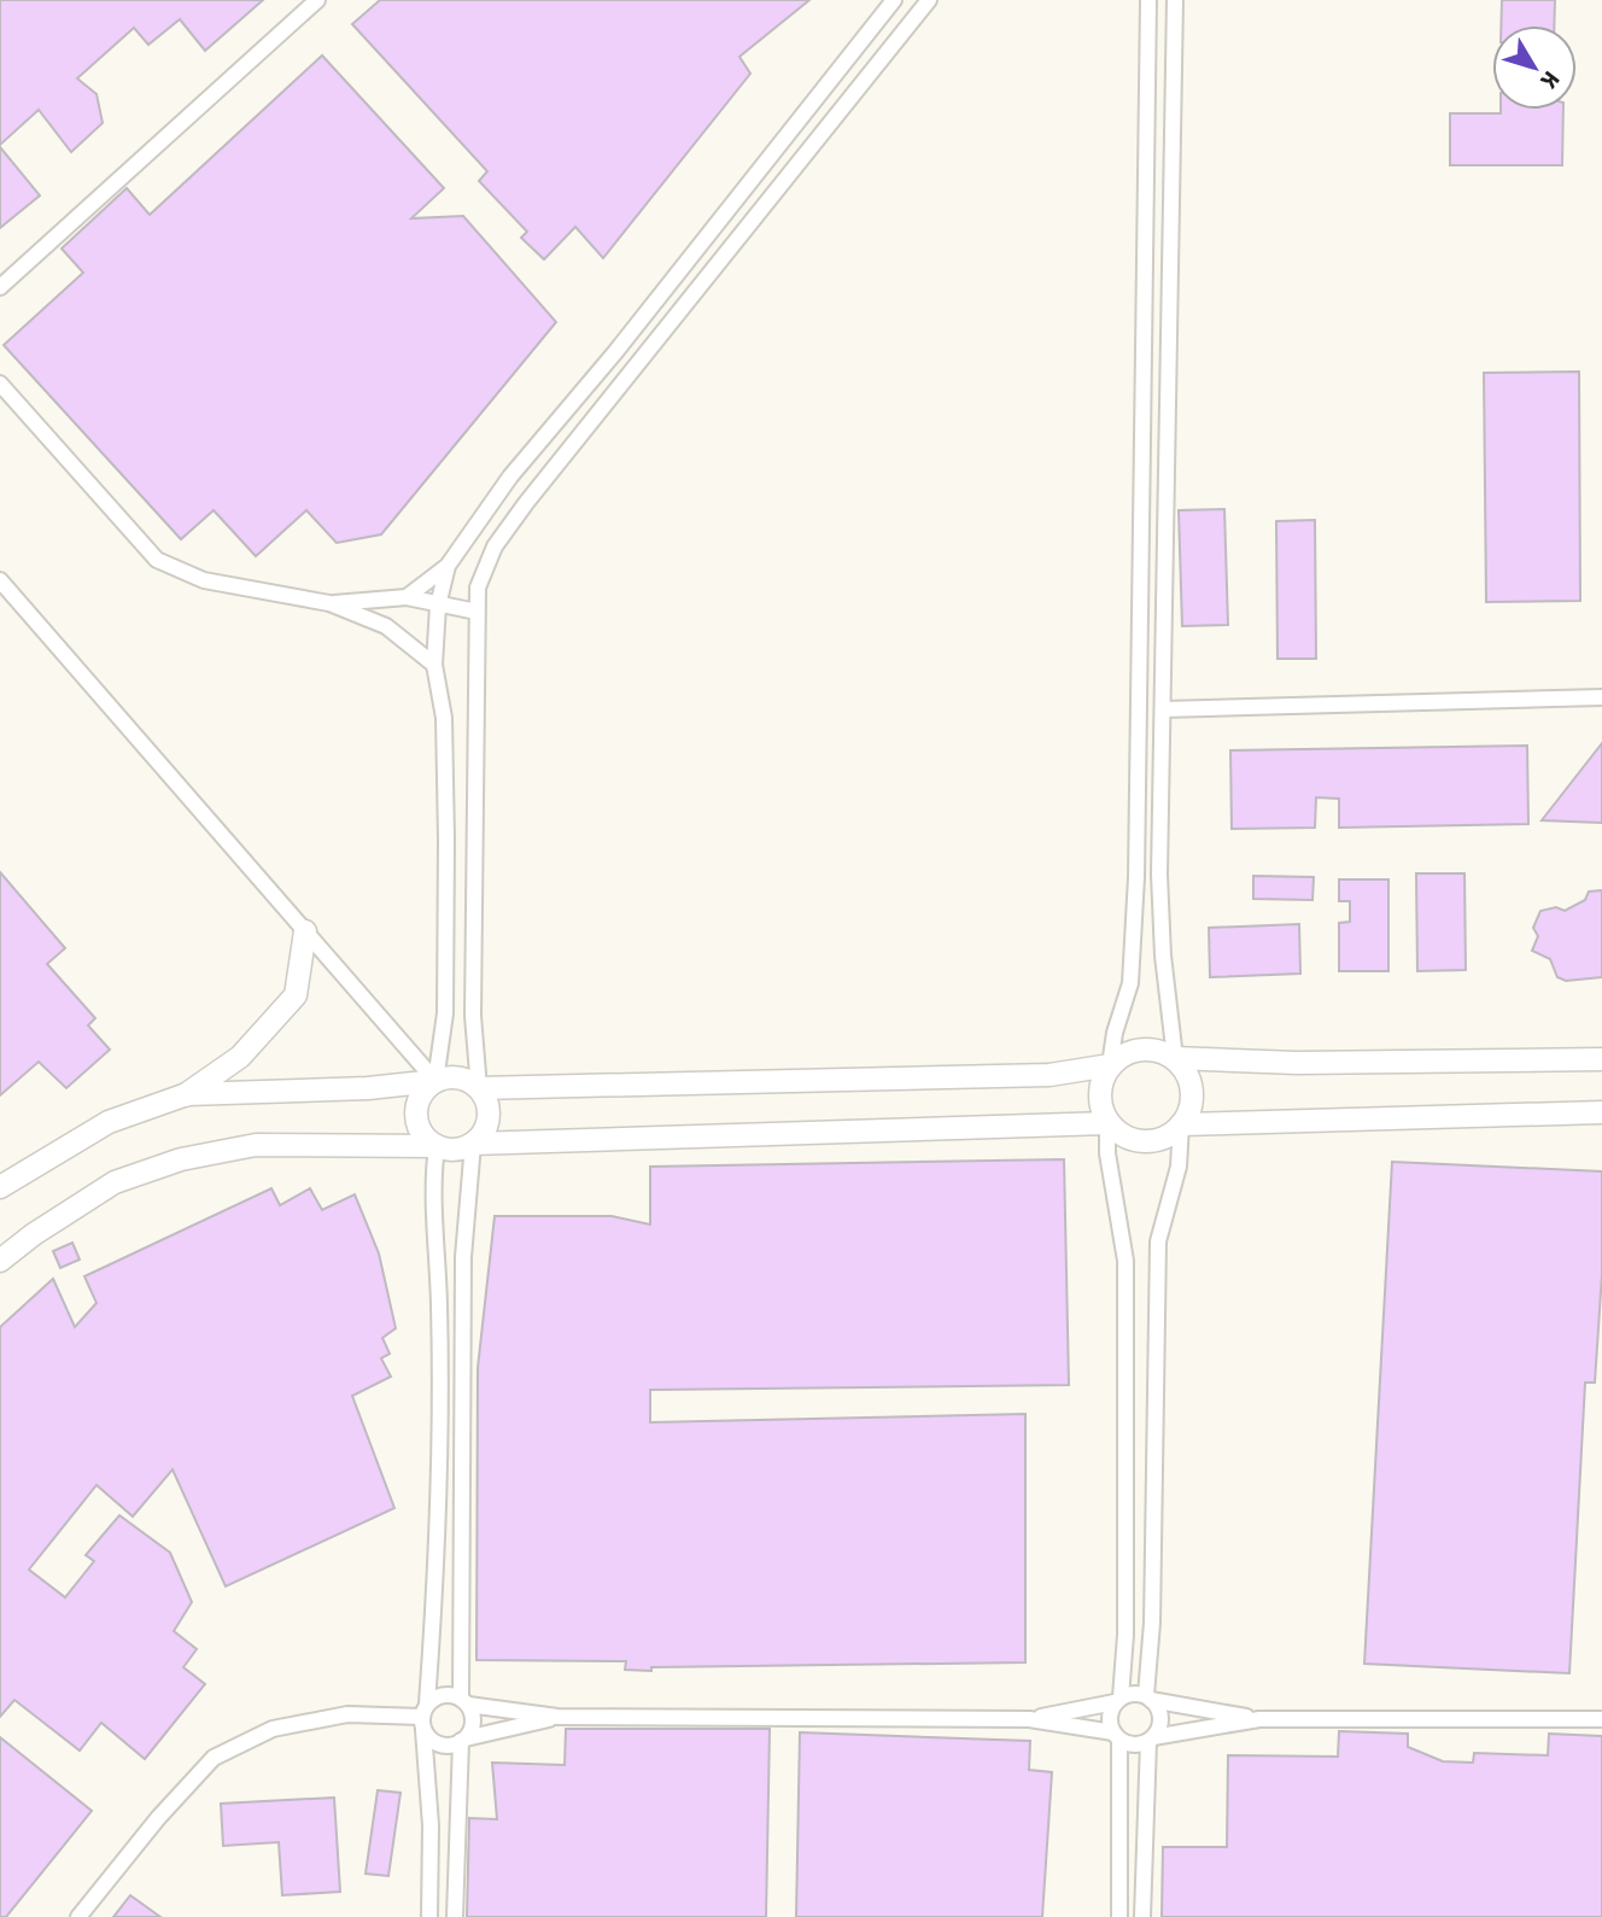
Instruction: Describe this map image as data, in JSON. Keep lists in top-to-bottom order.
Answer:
{
  "north": "bottom right"
}
